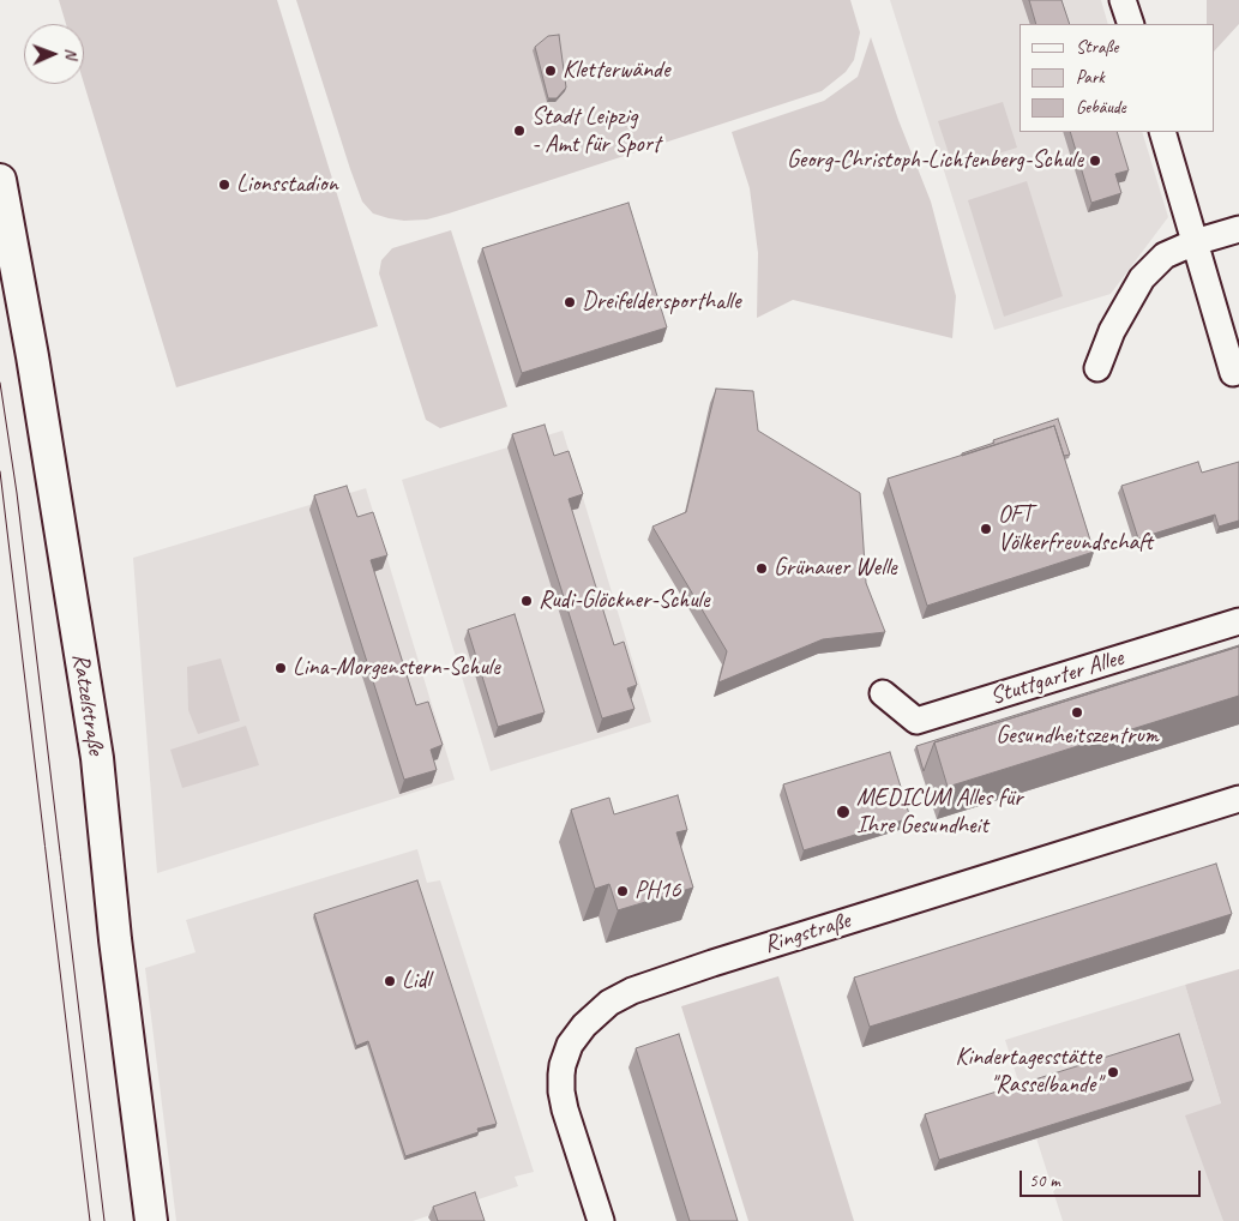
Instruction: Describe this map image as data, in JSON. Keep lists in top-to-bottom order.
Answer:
{
  "streets": {
    "main road": ["Ratzelstraße"],
    "street": ["Stuttgarter Allee", "Ringstraße"]
  },
  "places": [
    "Kletterwände",
    "Stadt Leipzig - Amt für Sport",
    "Georg-Christoph-Lichtenberg-Schule",
    "Lionsstadion",
    "Dreifeldersporthalle",
    "OFT Völkerfreundschaft",
    "Grünauer Welle",
    "Rudi-Glöckner-Schule",
    "Lina-Morgenstern-Schule",
    "Gesundheitszentrum",
    "MEDICUM Alles für Ihre Gesundheit",
    "PH16",
    "Lidl",
    "Kindertagesstätte \"Rasselbande\""
  ],
  "legend": ["Straße", "Park", "Gebäude"],
  "scale_bar": "50 m",
  "north": "right"
}
